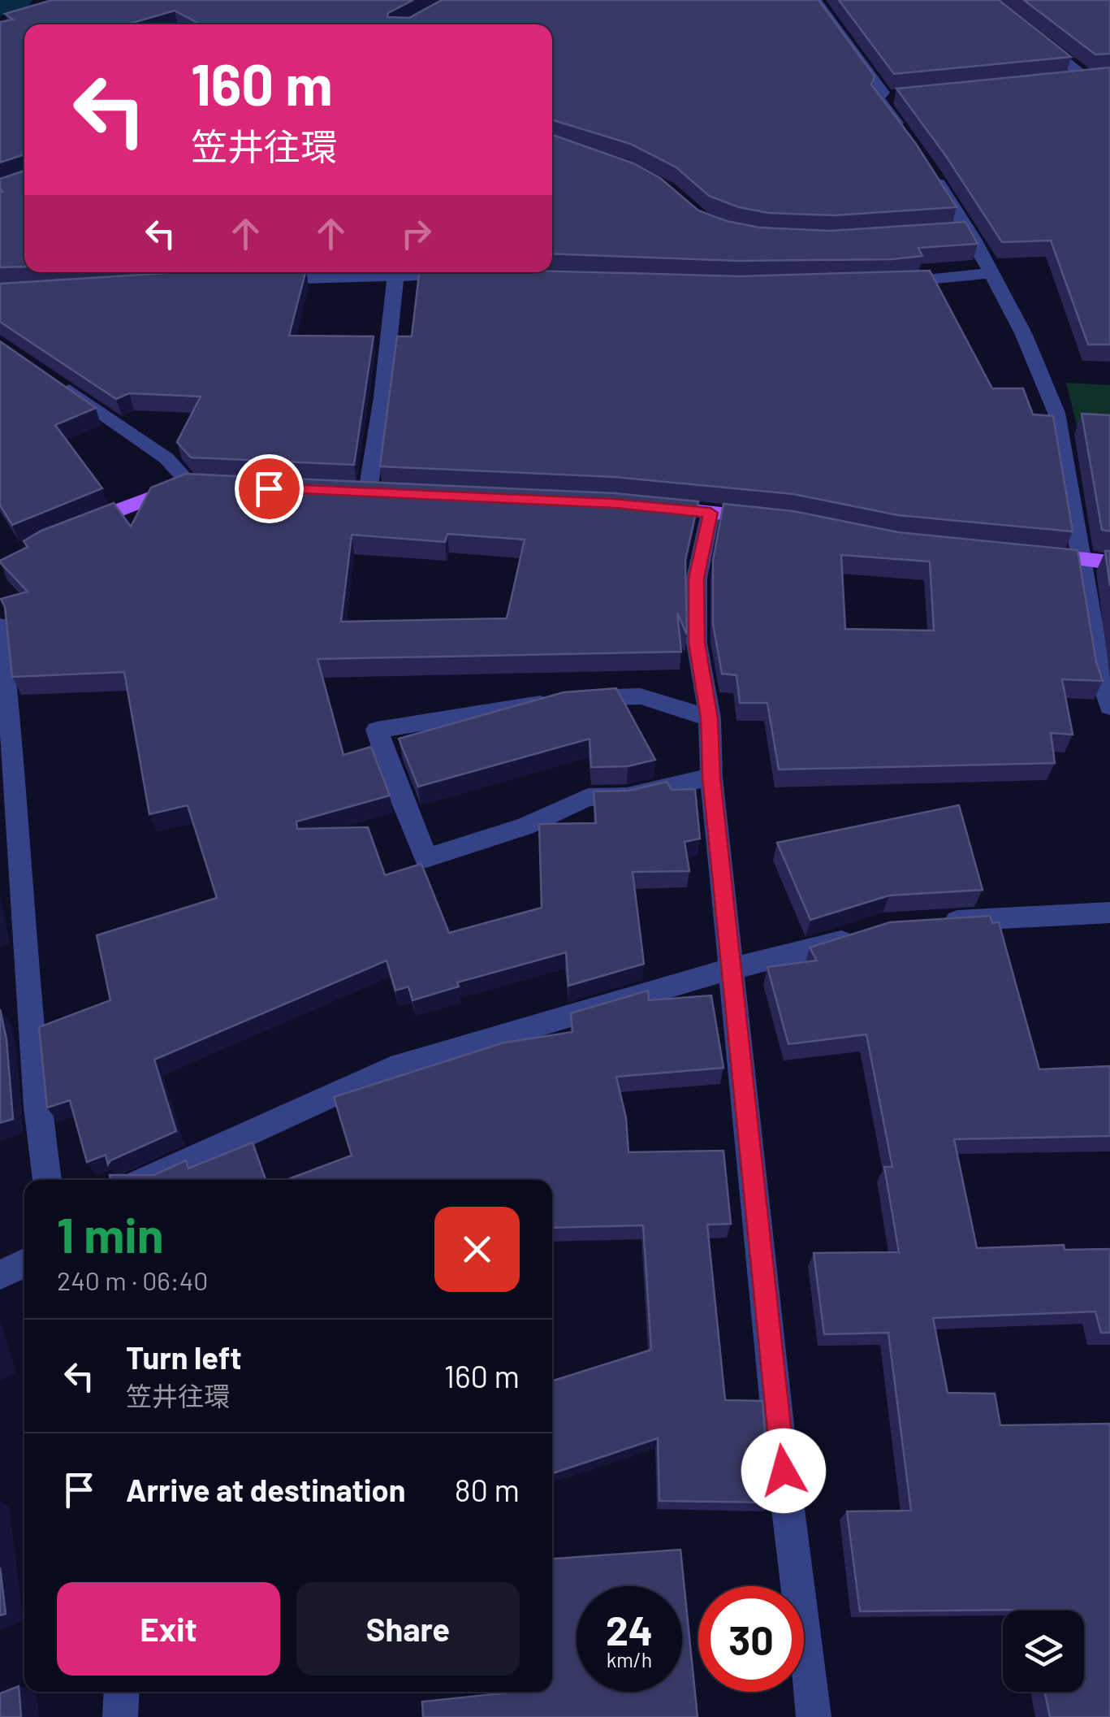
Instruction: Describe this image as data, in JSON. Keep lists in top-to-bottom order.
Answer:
{
  "page": {
    "turn": ["160 m", "笠井往環"],
    "heading": ["1 min", "240 m · 06:40"],
    "list": [
      {
        "name": "Turn left",
        "note": "笠井往環",
        "value": "160 m"
      },
      {
        "name": "Arrive at destination",
        "value": "80 m"
      }
    ],
    "buttons": ["Exit", "Share"],
    "speed": "24 km/h",
    "limit": "30"
  }
}
